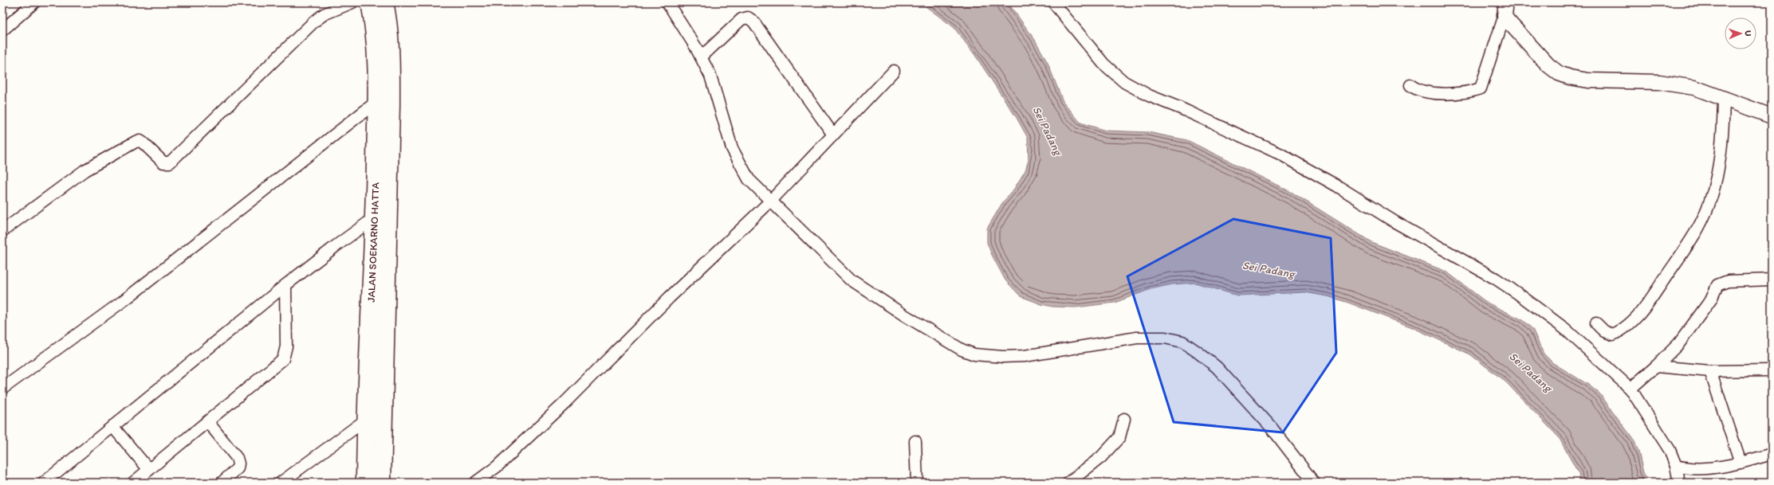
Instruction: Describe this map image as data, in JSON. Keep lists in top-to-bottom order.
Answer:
{
  "streets": {
    "highway": ["JALAN SOEKARNO HATTA"]
  },
  "water": ["Sei Padang"],
  "north": "right"
}
